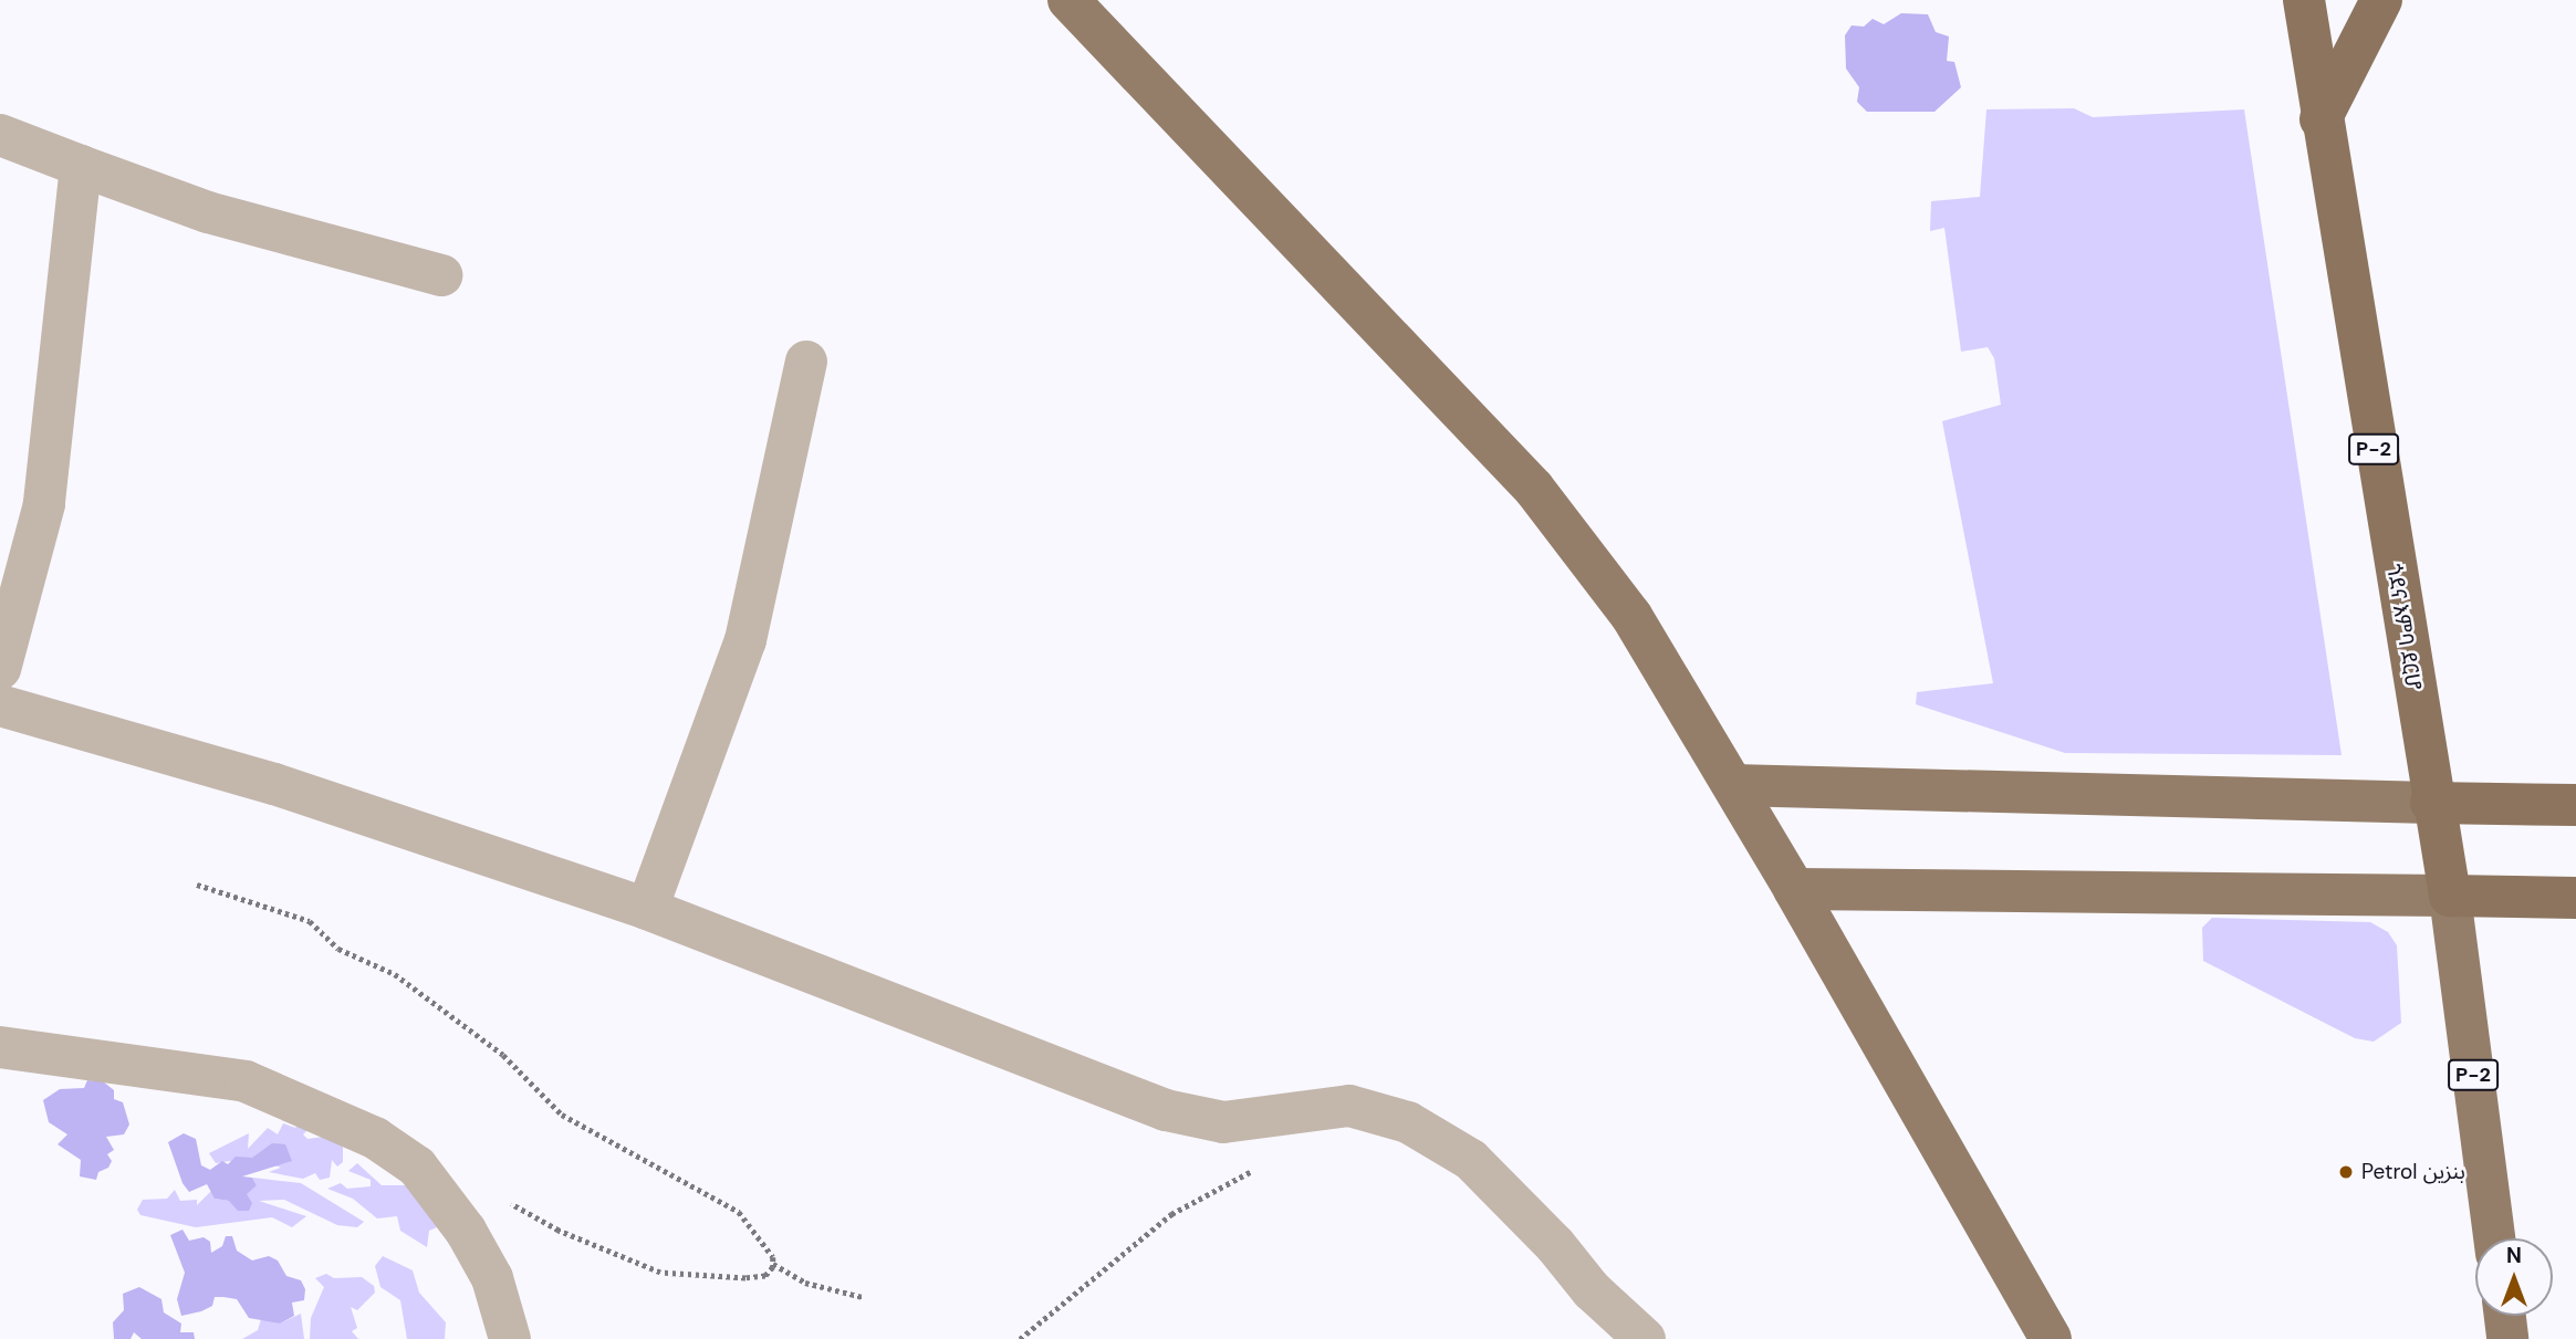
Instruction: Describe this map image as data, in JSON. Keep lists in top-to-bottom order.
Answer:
{
  "streets": {
    "highway": ["P-2", "ጎደና እምባ ደርሆ"]
  },
  "places": ["Petrol بنزين"],
  "north": "top"
}
